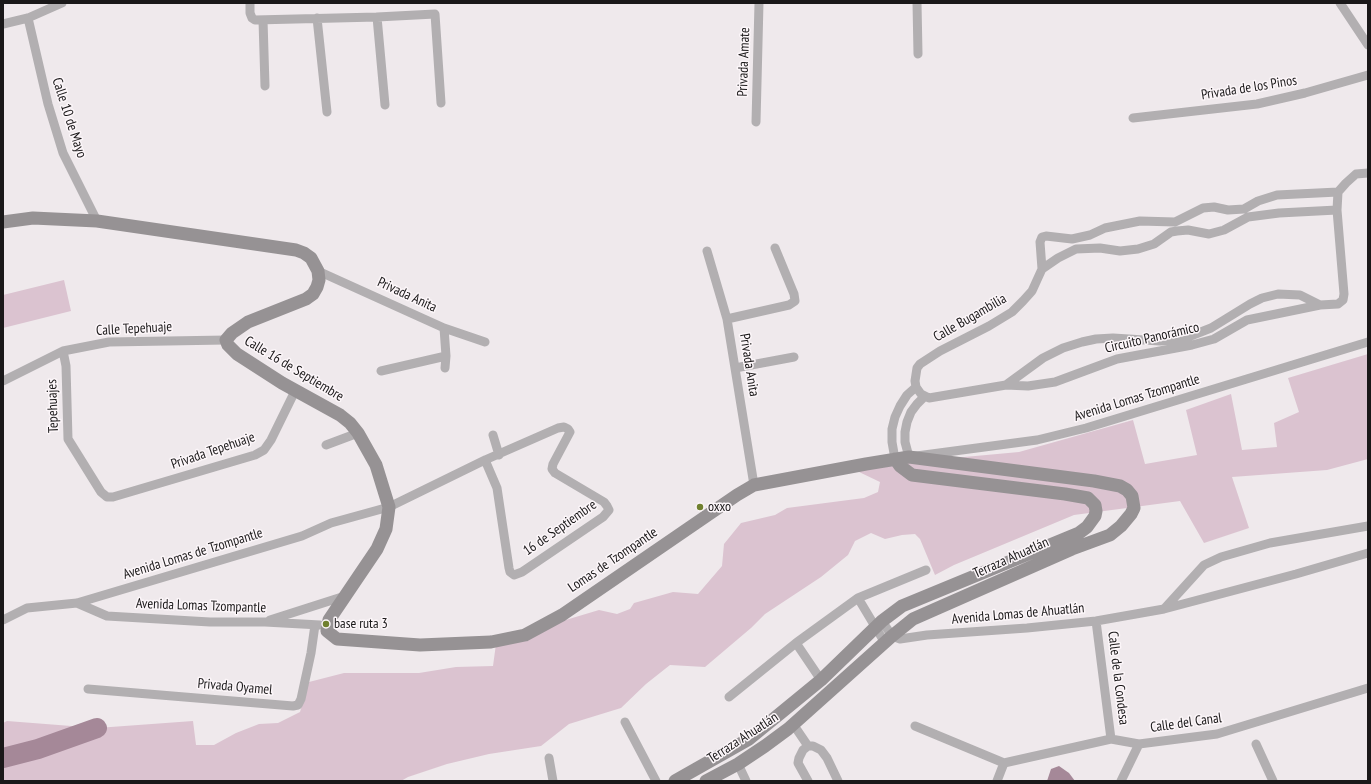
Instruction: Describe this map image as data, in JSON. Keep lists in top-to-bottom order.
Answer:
{
  "streets": {
    "street": [
      "Privada Amate",
      "Privada de los Pinos",
      "Calle 10 de Mayo",
      "Privada Anita",
      "Calle Bugambilia",
      "Calle Tepehuaje",
      "Circuito Panorámico",
      "Calle 16 de Septiembre",
      "Avenida Lomas Tzompantle",
      "Tepehuajes",
      "Privada Tepehuaje",
      "16 de Septiembre",
      "Avenida Lomas de Tzompantle",
      "Terraza Ahuatlán",
      "Lomas de Tzompantle",
      "Avenida Lomas de Ahuatlán",
      "Calle de la Condesa",
      "Privada Oyamel",
      "Calle del Canal"
    ]
  },
  "crossings": [
    ["Privada Anita", "Calle 16 de Septiembre"],
    ["Privada Anita", "Lomas de Tzompantle"],
    ["Calle Bugambilia", "Circuito Panorámico"],
    ["Calle Tepehuaje", "Calle 16 de Septiembre"],
    ["Calle Tepehuaje", "Tepehuajes"],
    ["Calle 16 de Septiembre", "Avenida Lomas Tzompantle"],
    ["Calle 16 de Septiembre", "Privada Tepehuaje"],
    ["Calle 16 de Septiembre", "16 de Septiembre"],
    ["Calle 16 de Septiembre", "Avenida Lomas de Tzompantle"],
    ["Calle 16 de Septiembre", "Lomas de Tzompantle"],
    ["Calle 16 de Septiembre", "Privada Oyamel"],
    ["Avenida Lomas Tzompantle", "Avenida Lomas de Tzompantle"],
    ["Avenida Lomas Tzompantle", "Terraza Ahuatlán"],
    ["Avenida Lomas Tzompantle", "Lomas de Tzompantle"],
    ["Avenida Lomas Tzompantle", "Privada Oyamel"],
    ["Tepehuajes", "Privada Tepehuaje"],
    ["16 de Septiembre", "Avenida Lomas de Tzompantle"],
    ["Terraza Ahuatlán", "Lomas de Tzompantle"],
    ["Terraza Ahuatlán", "Avenida Lomas de Ahuatlán"],
    ["Lomas de Tzompantle", "Privada Oyamel"],
    ["Avenida Lomas de Ahuatlán", "Calle de la Condesa"],
    ["Calle de la Condesa", "Calle del Canal"]
  ],
  "places": ["oxxo", "base ruta 3"]
}
